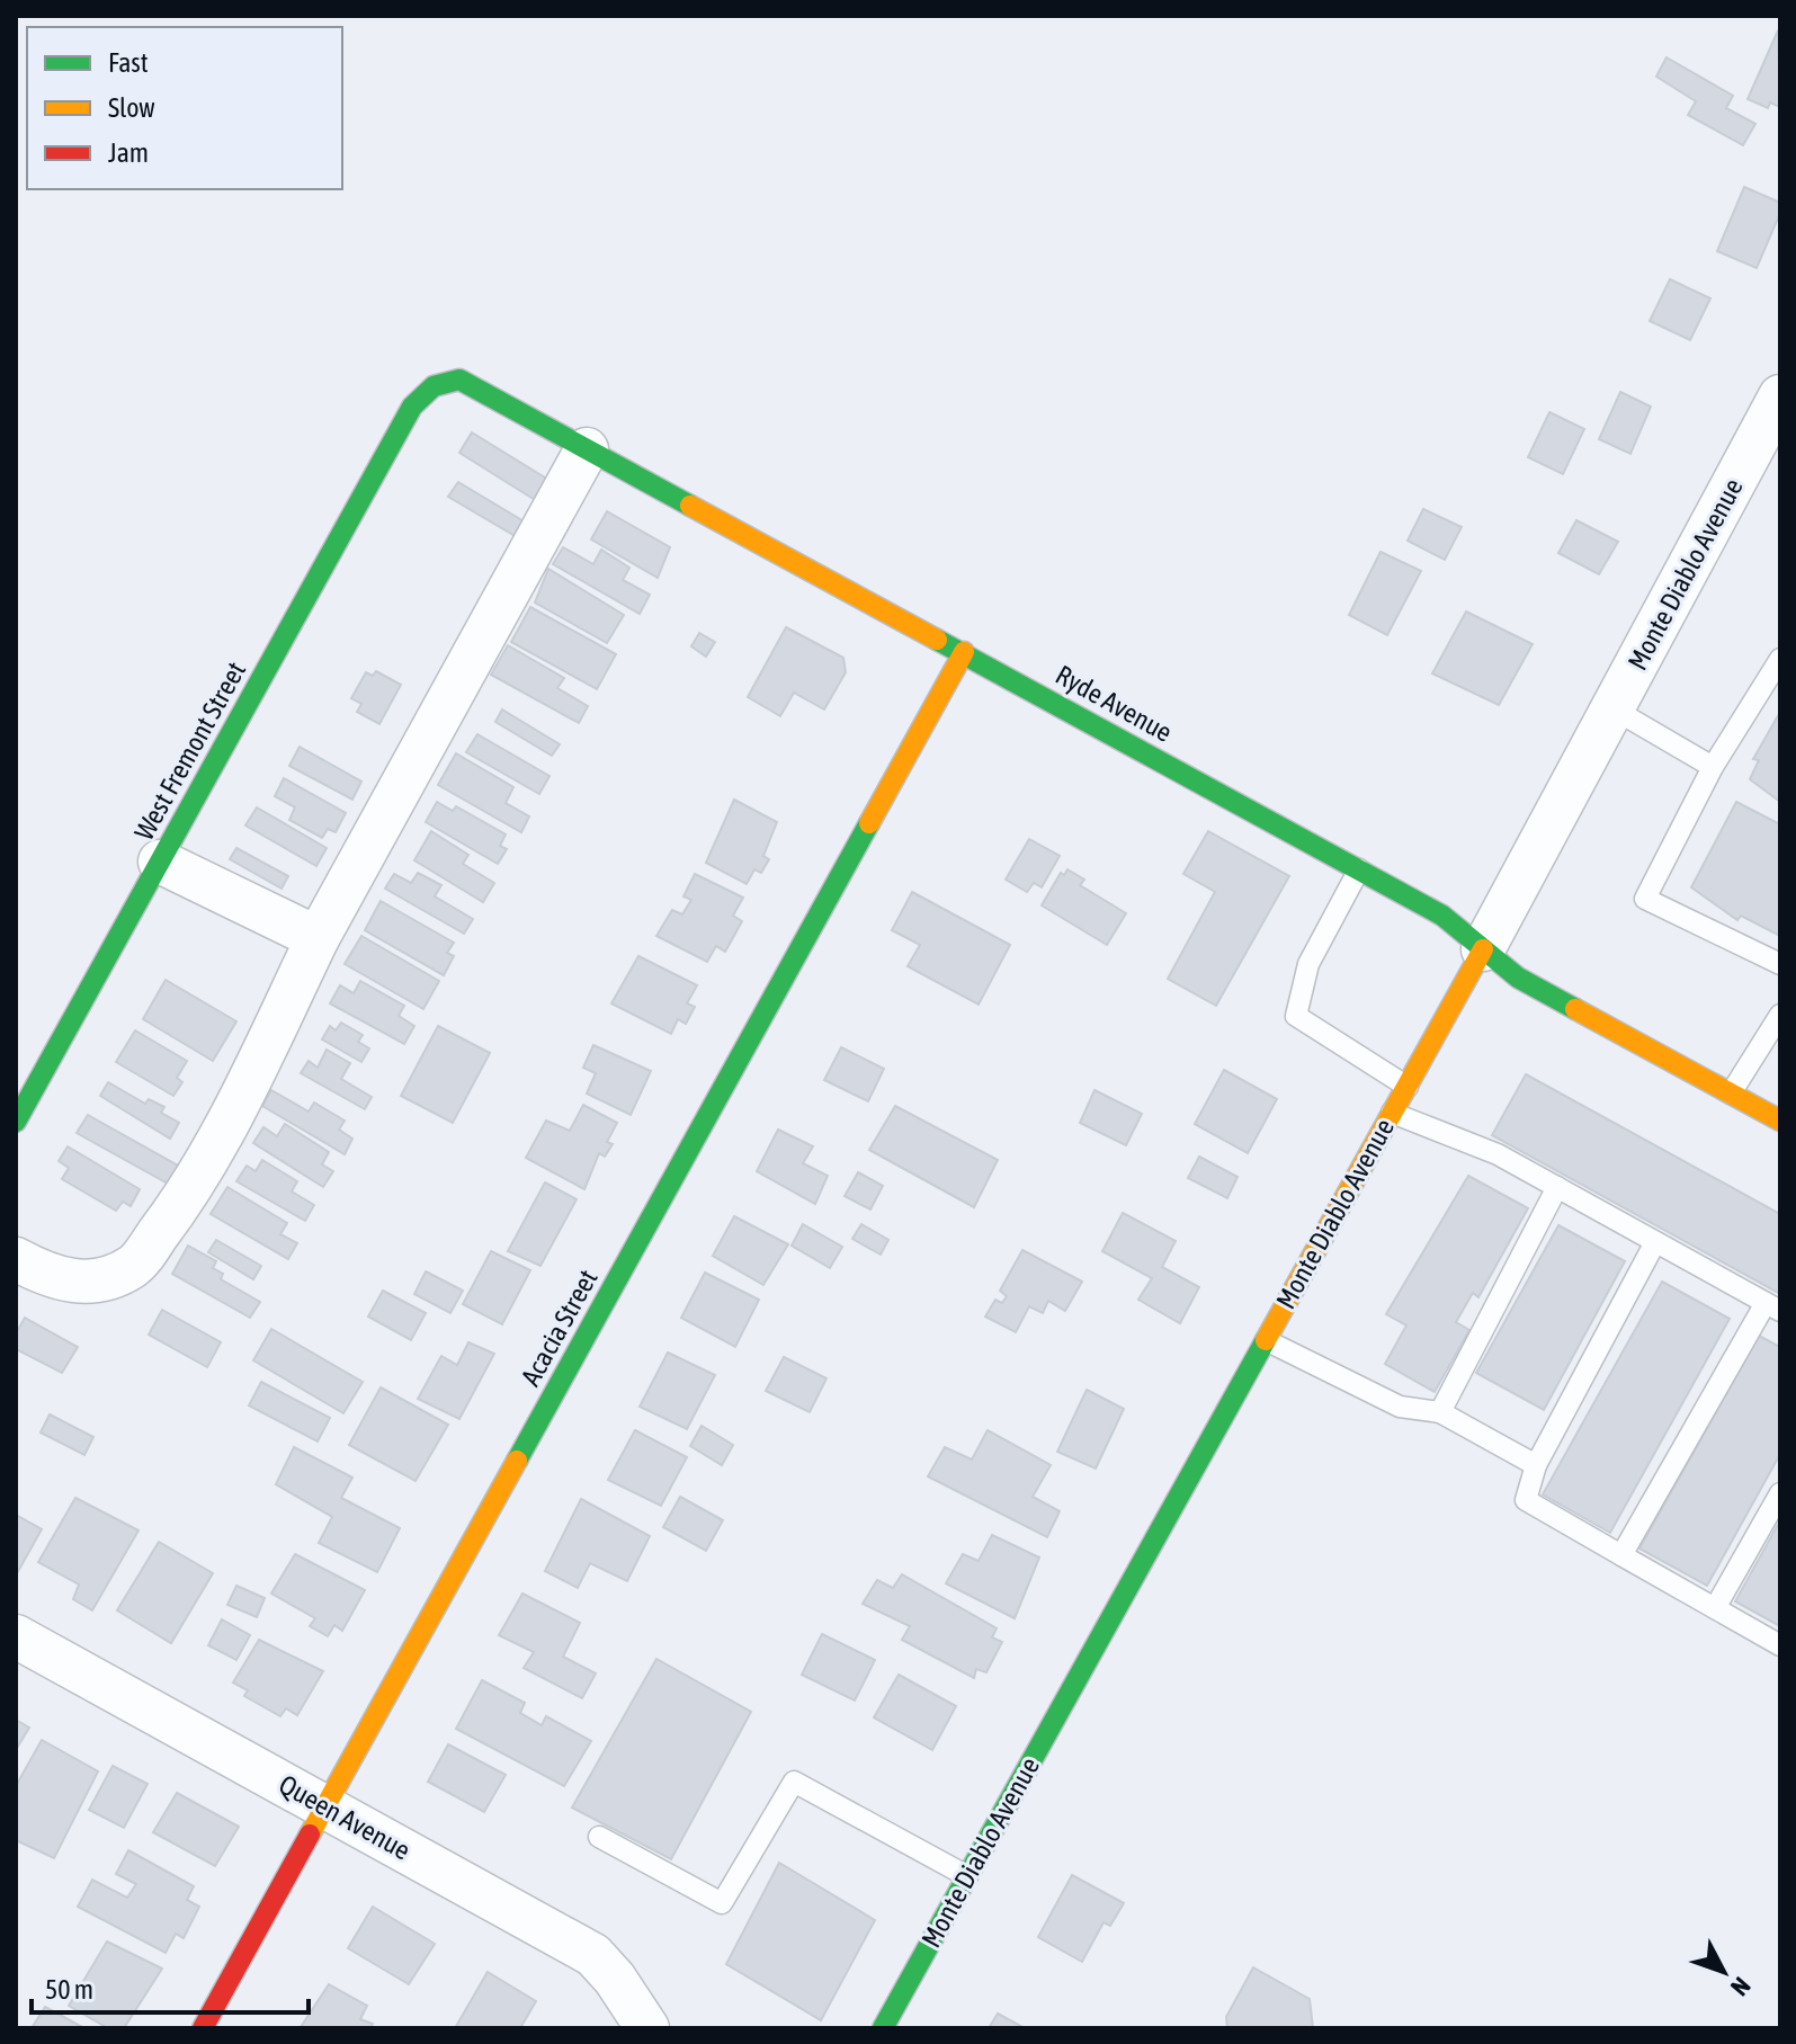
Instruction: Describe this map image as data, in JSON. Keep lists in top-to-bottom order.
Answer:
{
  "streets": {
    "street": [
      "Monte Diablo Avenue",
      "Ryde Avenue",
      "West Fremont Street",
      "Acacia Street",
      "Queen Avenue"
    ]
  },
  "crossings": [
    ["Monte Diablo Avenue", "Ryde Avenue"],
    ["Ryde Avenue", "West Fremont Street"],
    ["Ryde Avenue", "Acacia Street"],
    ["Acacia Street", "Queen Avenue"]
  ],
  "legend": ["Fast", "Slow", "Jam"],
  "scale_bar": "50 m",
  "north": "bottom right"
}
